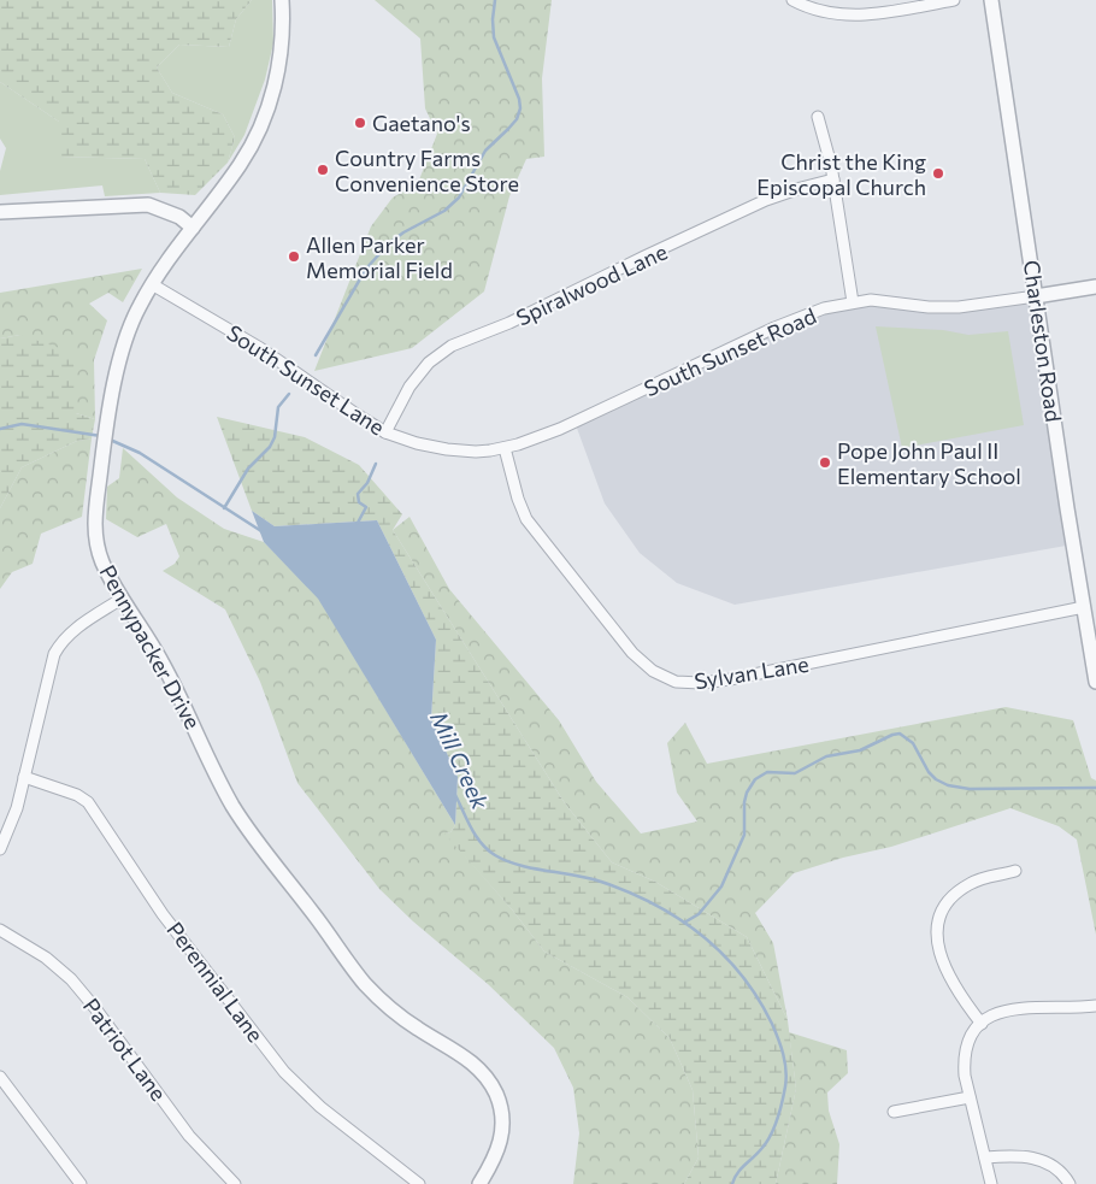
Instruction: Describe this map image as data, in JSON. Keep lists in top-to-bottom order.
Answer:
{
  "streets": {
    "street": [
      "Spiralwood Lane",
      "Charleston Road",
      "South Sunset Road",
      "South Sunset Lane",
      "Pennypacker Drive",
      "Sylvan Lane",
      "Perennial Lane",
      "Patriot Lane"
    ]
  },
  "crossings": [
    ["Spiralwood Lane", "South Sunset Lane"],
    ["Charleston Road", "South Sunset Road"],
    ["Charleston Road", "Sylvan Lane"],
    ["South Sunset Road", "South Sunset Lane"],
    ["South Sunset Road", "Sylvan Lane"],
    ["South Sunset Lane", "Pennypacker Drive"],
    ["South Sunset Lane", "Sylvan Lane"]
  ],
  "water": ["Mill Creek"],
  "places": [
    "Gaetano's",
    "Country Farms Convenience Store",
    "Christ the King Episcopal Church",
    "Allen Parker Memorial Field",
    "Pope John Paul II Elementary School"
  ]
}
